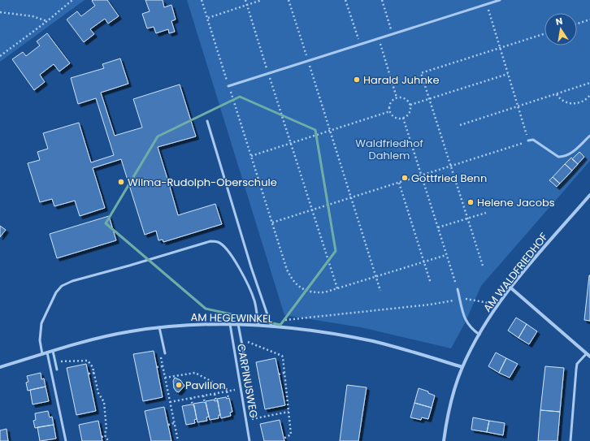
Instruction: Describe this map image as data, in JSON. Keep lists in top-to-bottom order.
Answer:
{
  "streets": {
    "street": ["AM WALDFRIEDHOF", "AM HEGEWINKEL"],
    "lane": ["CARPINUSWEG"]
  },
  "crossings": [
    ["AM WALDFRIEDHOF", "AM HEGEWINKEL"],
    ["AM HEGEWINKEL", "CARPINUSWEG"]
  ],
  "parks": ["Waldfriedhof Dahlem"],
  "places": [
    "Harald Juhnke",
    "Gottfried Benn",
    "Wilma-Rudolph-Oberschule",
    "Helene Jacobs",
    "Pavillon"
  ],
  "north": "top"
}
